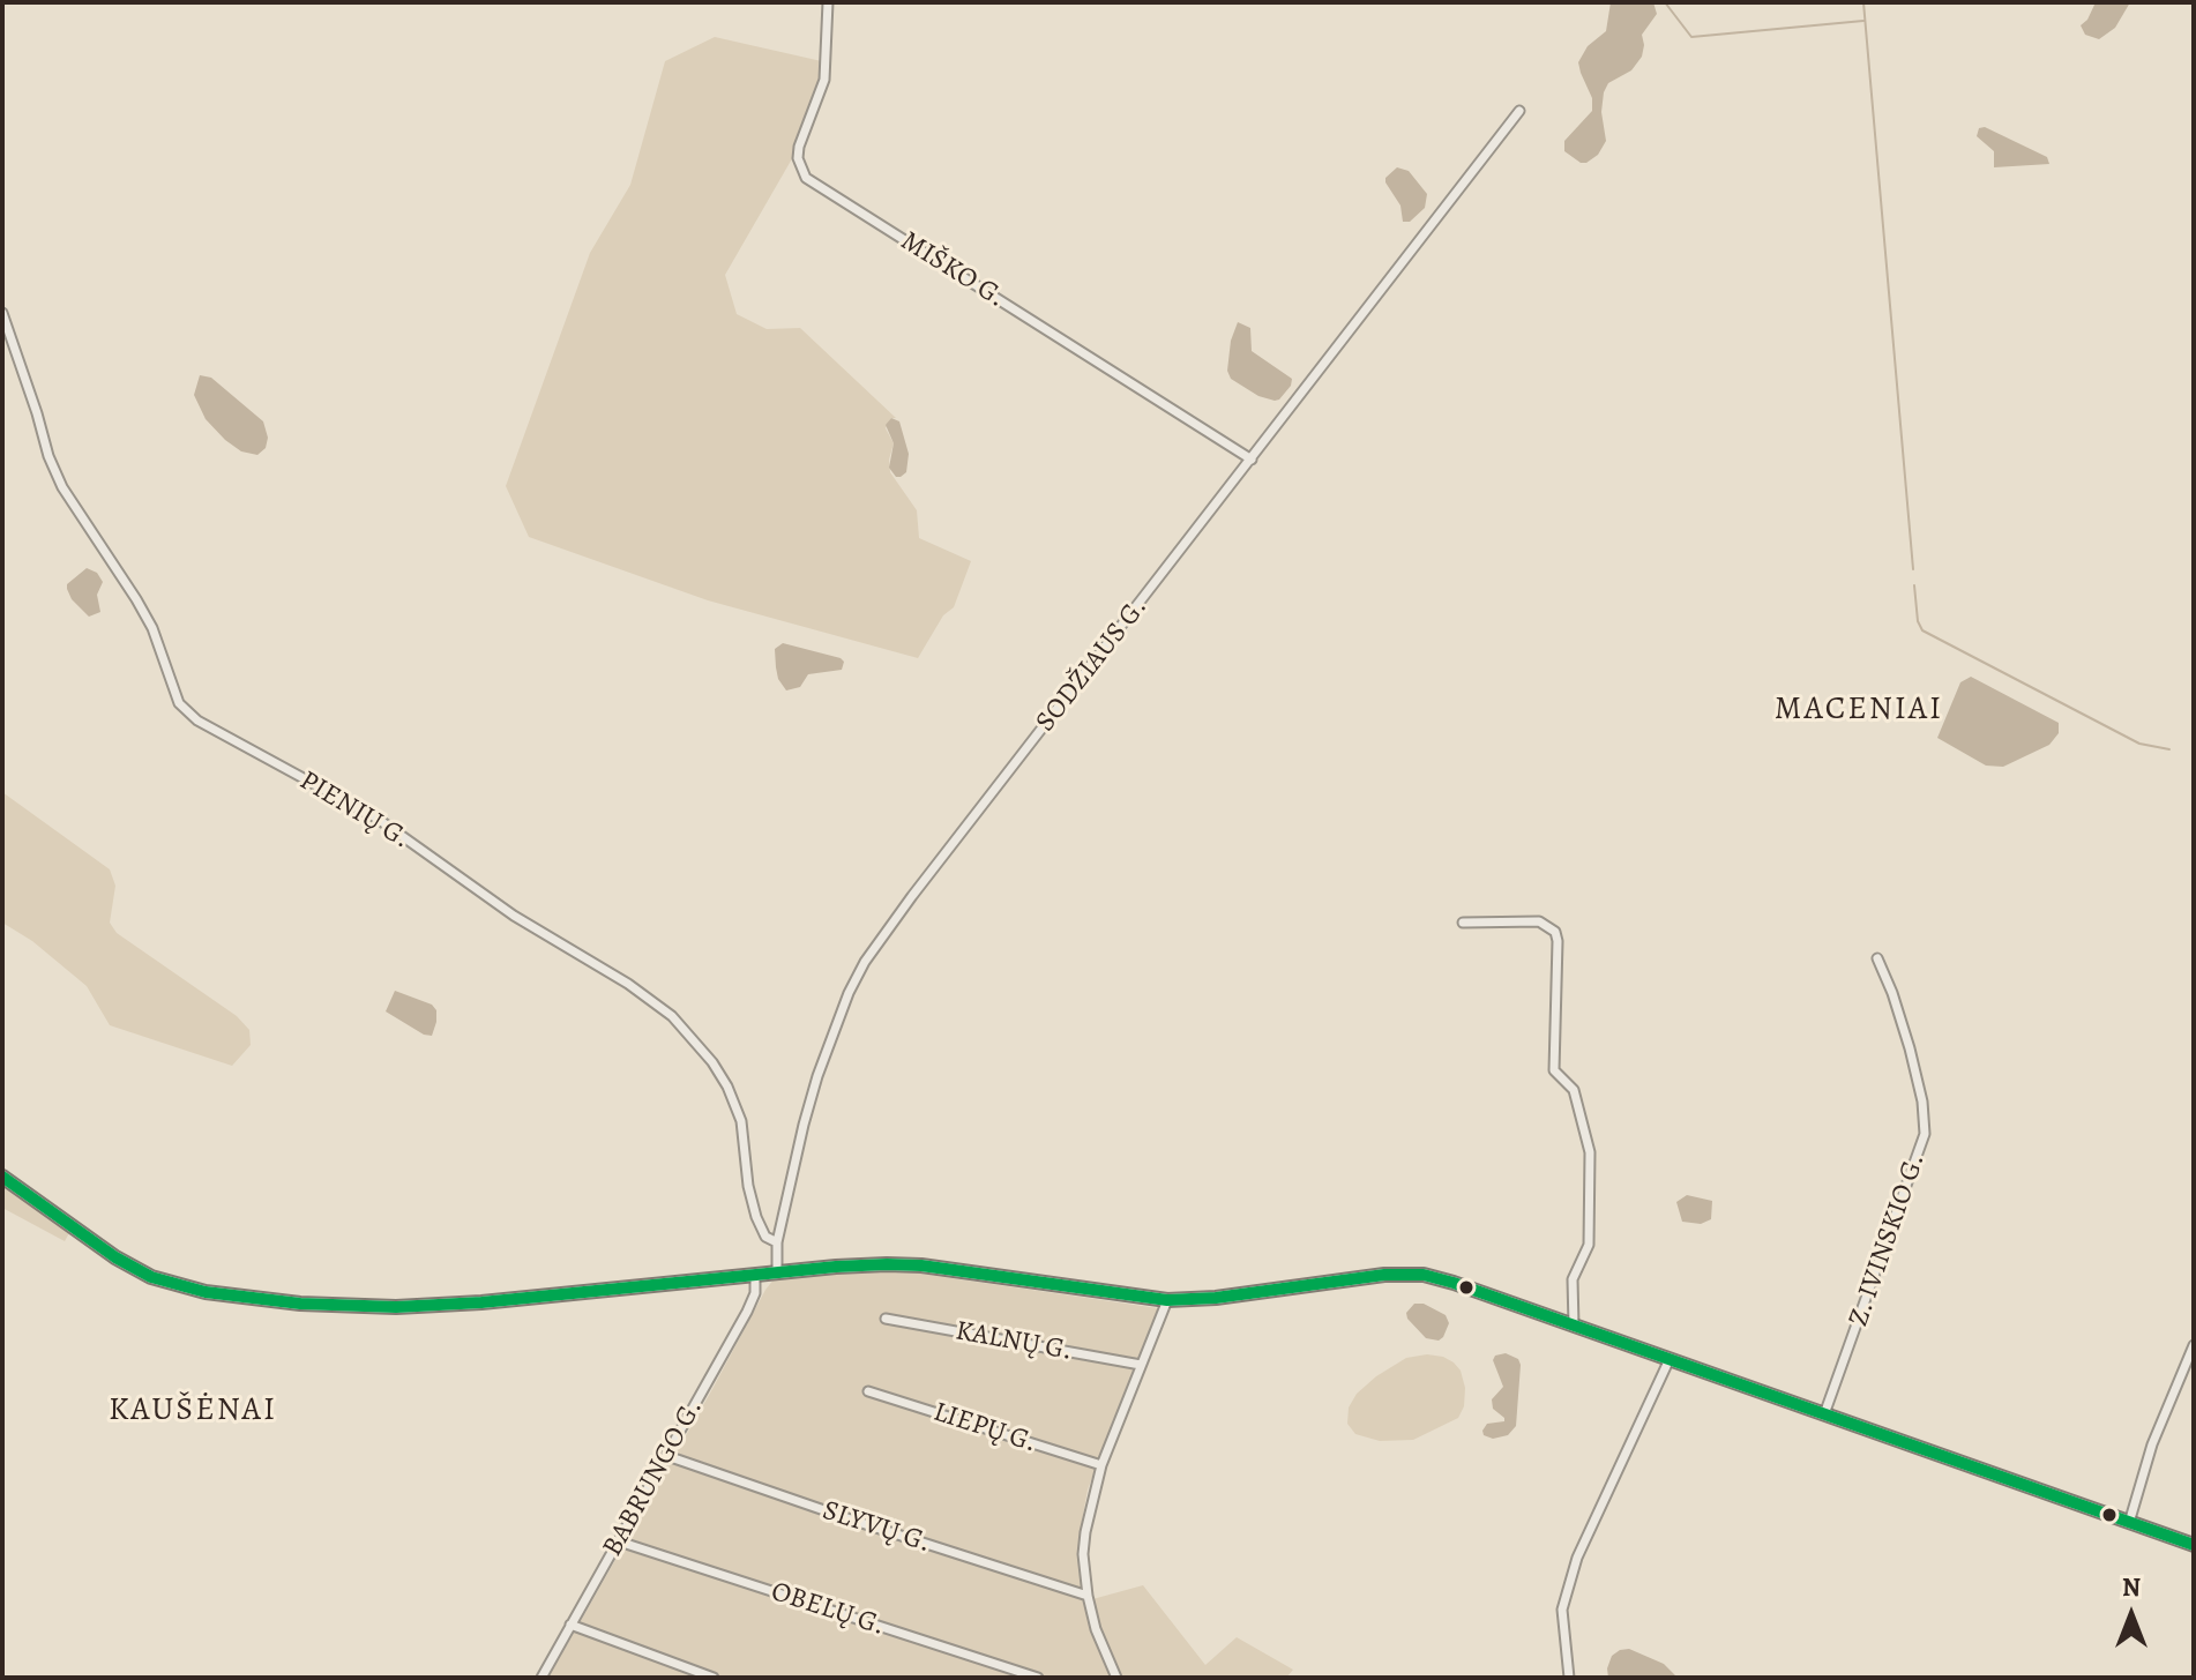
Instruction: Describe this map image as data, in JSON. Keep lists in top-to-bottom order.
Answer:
{
  "streets": {
    "street": [
      "MIŠKO G.",
      "SODŽIAUS G.",
      "PIENIŲ G.",
      "Z. IVINSKIO G.",
      "KALNŲ G.",
      "LIEPŲ G.",
      "BABRUNGO G.",
      "SLYVŲ G.",
      "OBELŲ G."
    ]
  },
  "crossings": [
    ["MIŠKO G.", "SODŽIAUS G."],
    ["SODŽIAUS G.", "PIENIŲ G."],
    ["BABRUNGO G.", "SLYVŲ G."],
    ["BABRUNGO G.", "OBELŲ G."]
  ],
  "districts": ["MACENIAI", "KAUŠĖNAI"],
  "north": "top"
}
